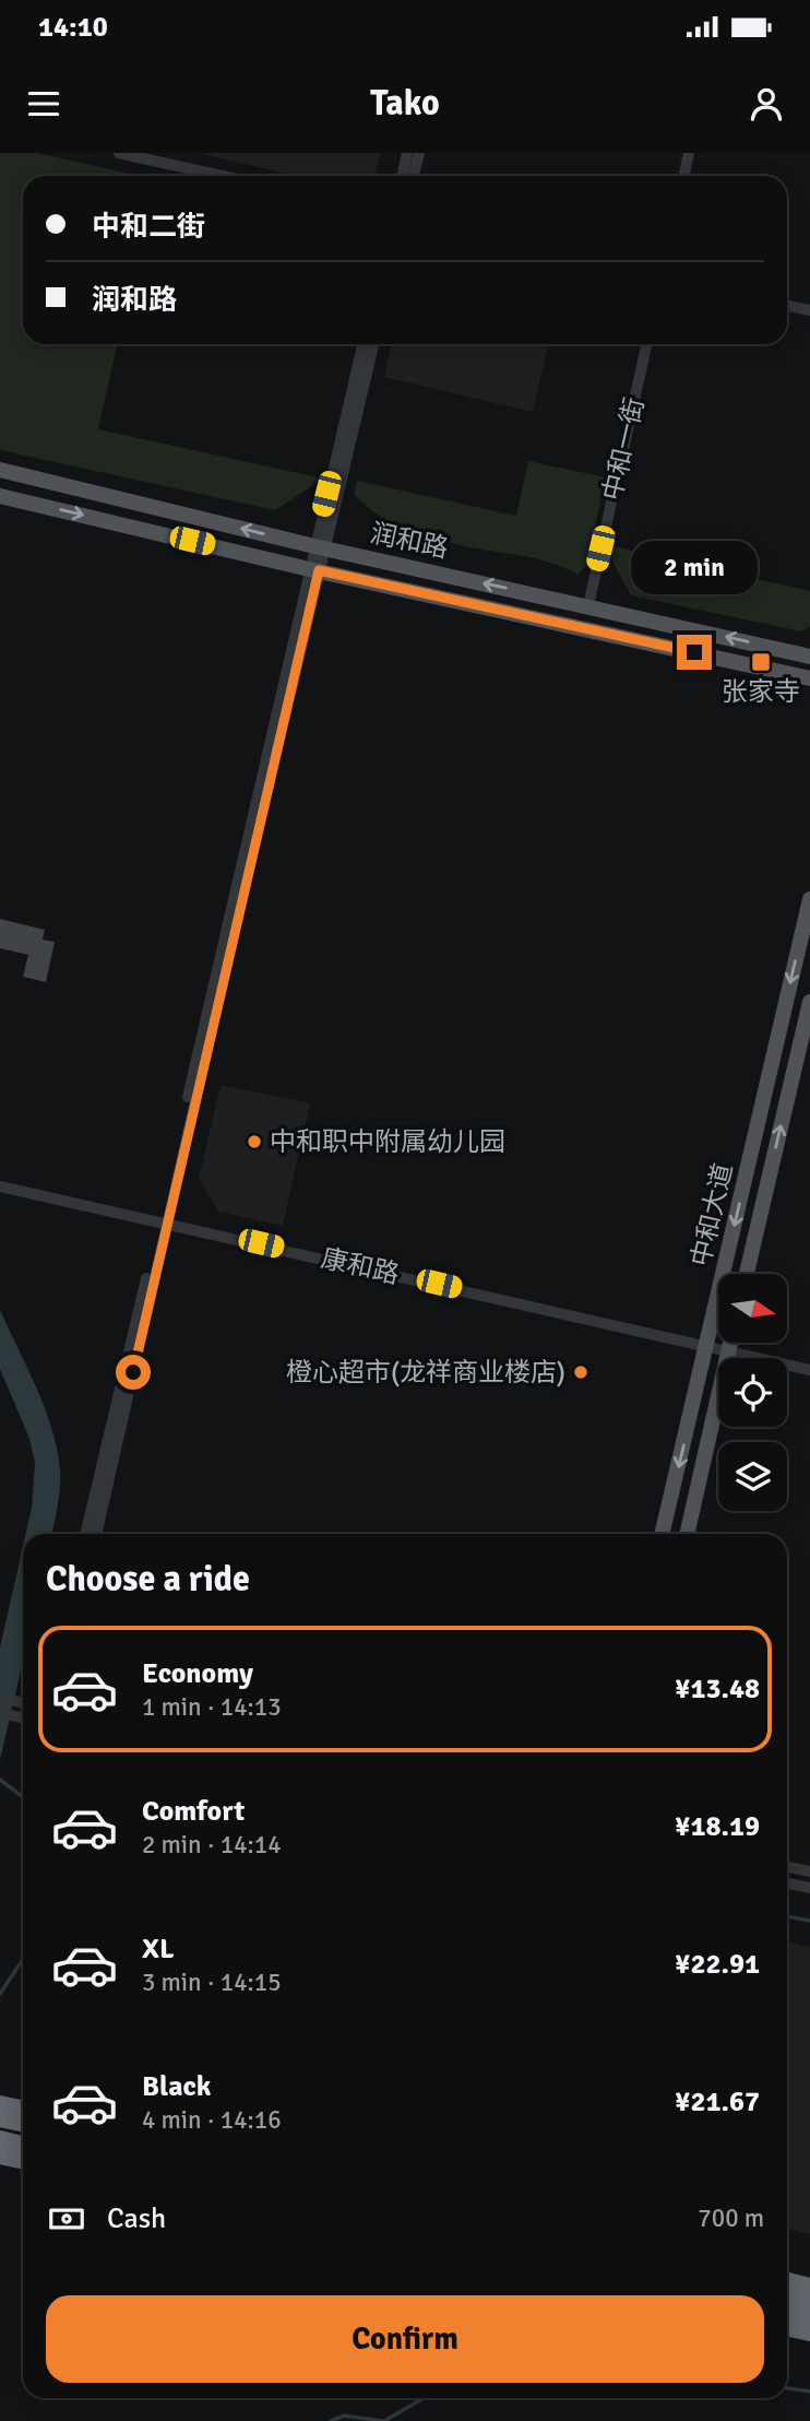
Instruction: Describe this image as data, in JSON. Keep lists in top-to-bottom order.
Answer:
{
  "streets": {
    "main road": ["润和路", "中和大道"],
    "street": ["中和一街", "康和路"]
  },
  "crossings": [
    ["中和一街", "润和路"],
    ["中和大道", "康和路"]
  ],
  "places": {
    "transit": ["张家寺"],
    "other": ["中和职中附属幼儿园", "橙心超市(龙祥商业楼店)"]
  },
  "north": "right",
  "page": {
    "status": "14:10",
    "header": "Tako",
    "banner": ["中和二街", "润和路"],
    "bubble": "2 min",
    "heading": "Choose a ride",
    "list": [
      {
        "name": "Economy",
        "note": "1 min · 14:13",
        "value": "¥13.48"
      },
      {
        "name": "Comfort",
        "note": "2 min · 14:14",
        "value": "¥18.19"
      },
      {
        "name": "XL",
        "note": "3 min · 14:15",
        "value": "¥22.91"
      },
      {
        "name": "Black",
        "note": "4 min · 14:16",
        "value": "¥21.67"
      }
    ],
    "pay": ["Cash", "700 m"],
    "buttons": "Confirm"
  }
}
